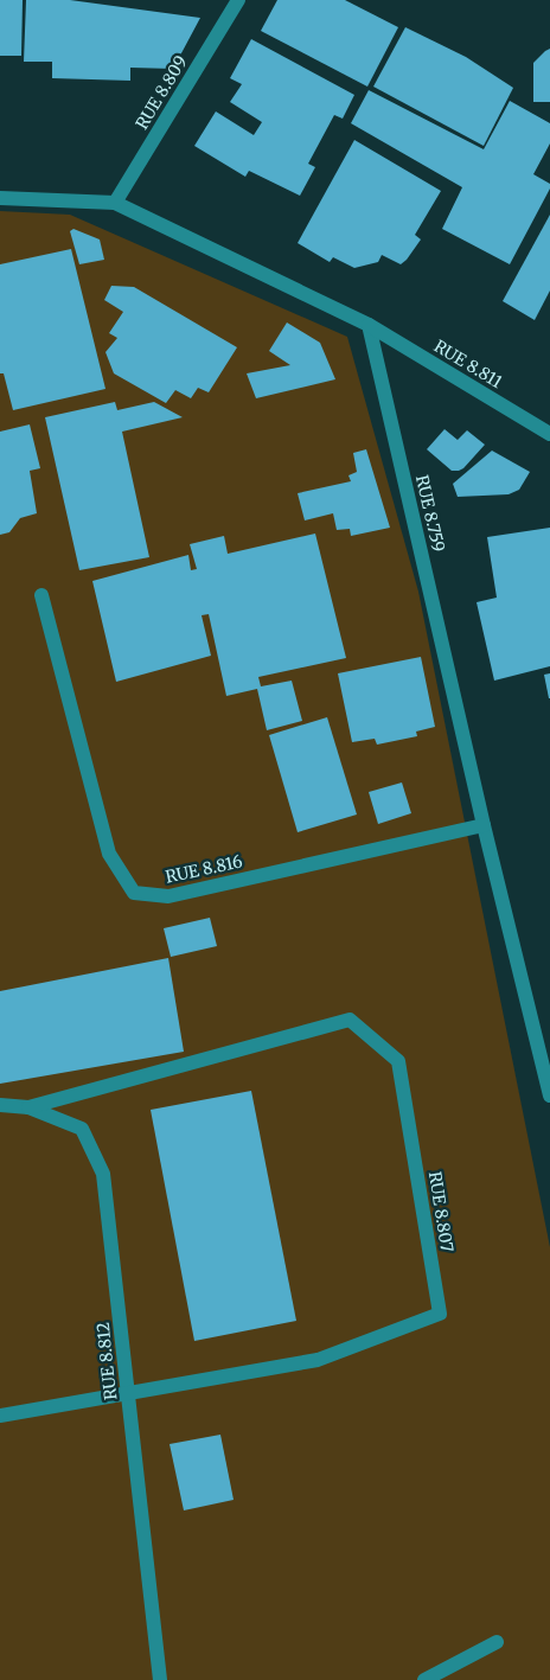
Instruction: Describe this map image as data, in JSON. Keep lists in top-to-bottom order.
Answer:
{
  "streets": {
    "street": [
      "RUE 8.809",
      "RUE 8.811",
      "RUE 8.759",
      "RUE 8.816",
      "RUE 8.807",
      "RUE 8.812"
    ]
  },
  "crossings": [
    ["RUE 8.811", "RUE 8.759"],
    ["RUE 8.759", "RUE 8.816"],
    ["RUE 8.807", "RUE 8.812"]
  ]
}
